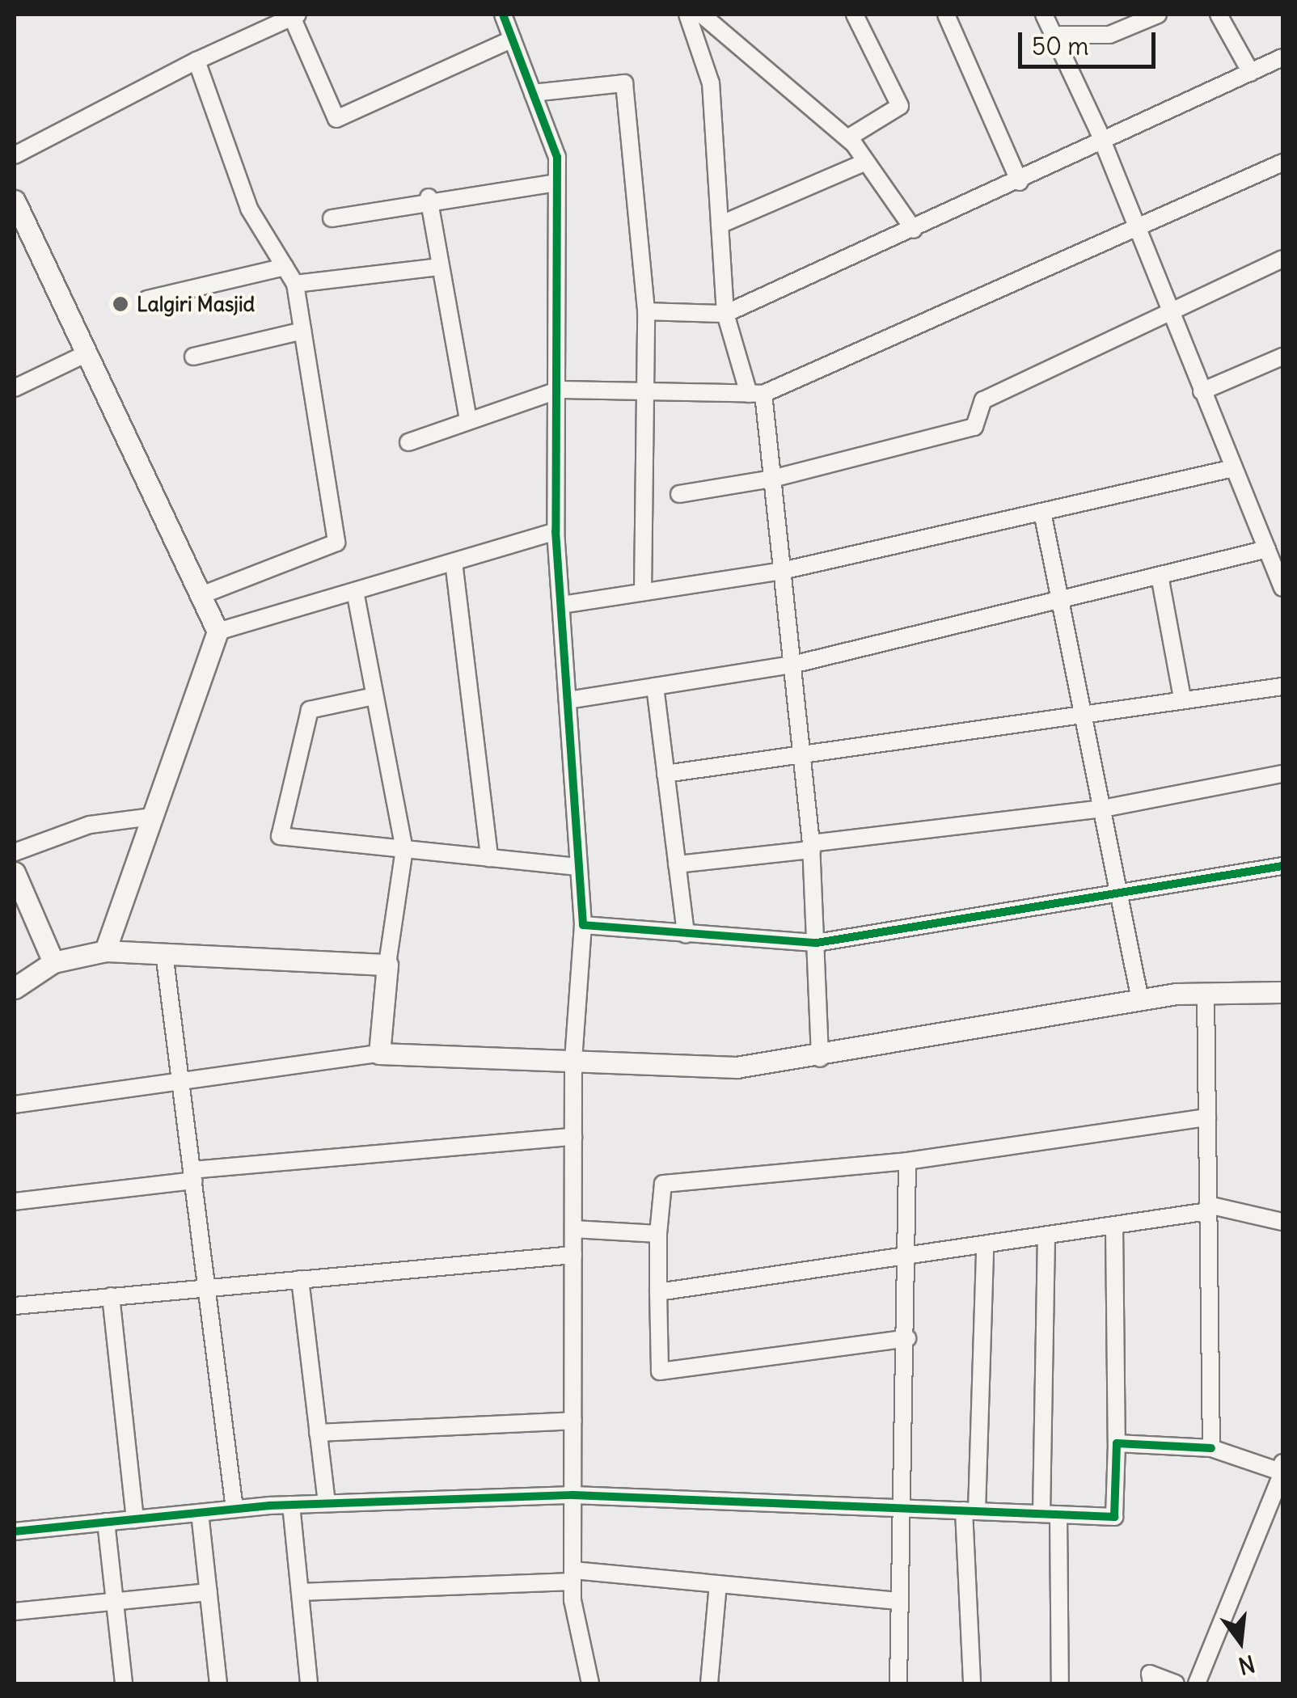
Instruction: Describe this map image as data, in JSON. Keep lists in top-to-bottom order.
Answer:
{
  "places": ["Lalgiri Masjid"],
  "scale_bar": "50 m",
  "north": "bottom"
}
